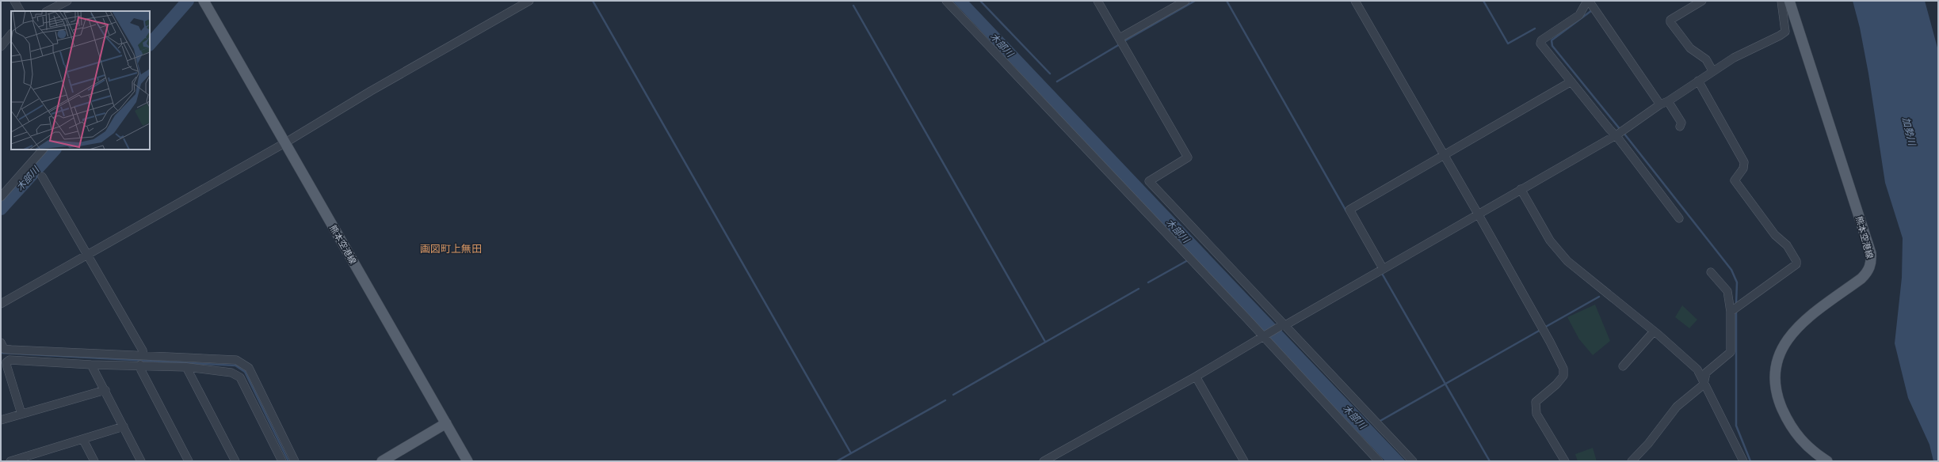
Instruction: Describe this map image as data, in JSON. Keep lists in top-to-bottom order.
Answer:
{
  "streets": {
    "main road": ["熊本空港線"]
  },
  "districts": ["画図町上無田"],
  "water": ["木部川", "加勢川"]
}
